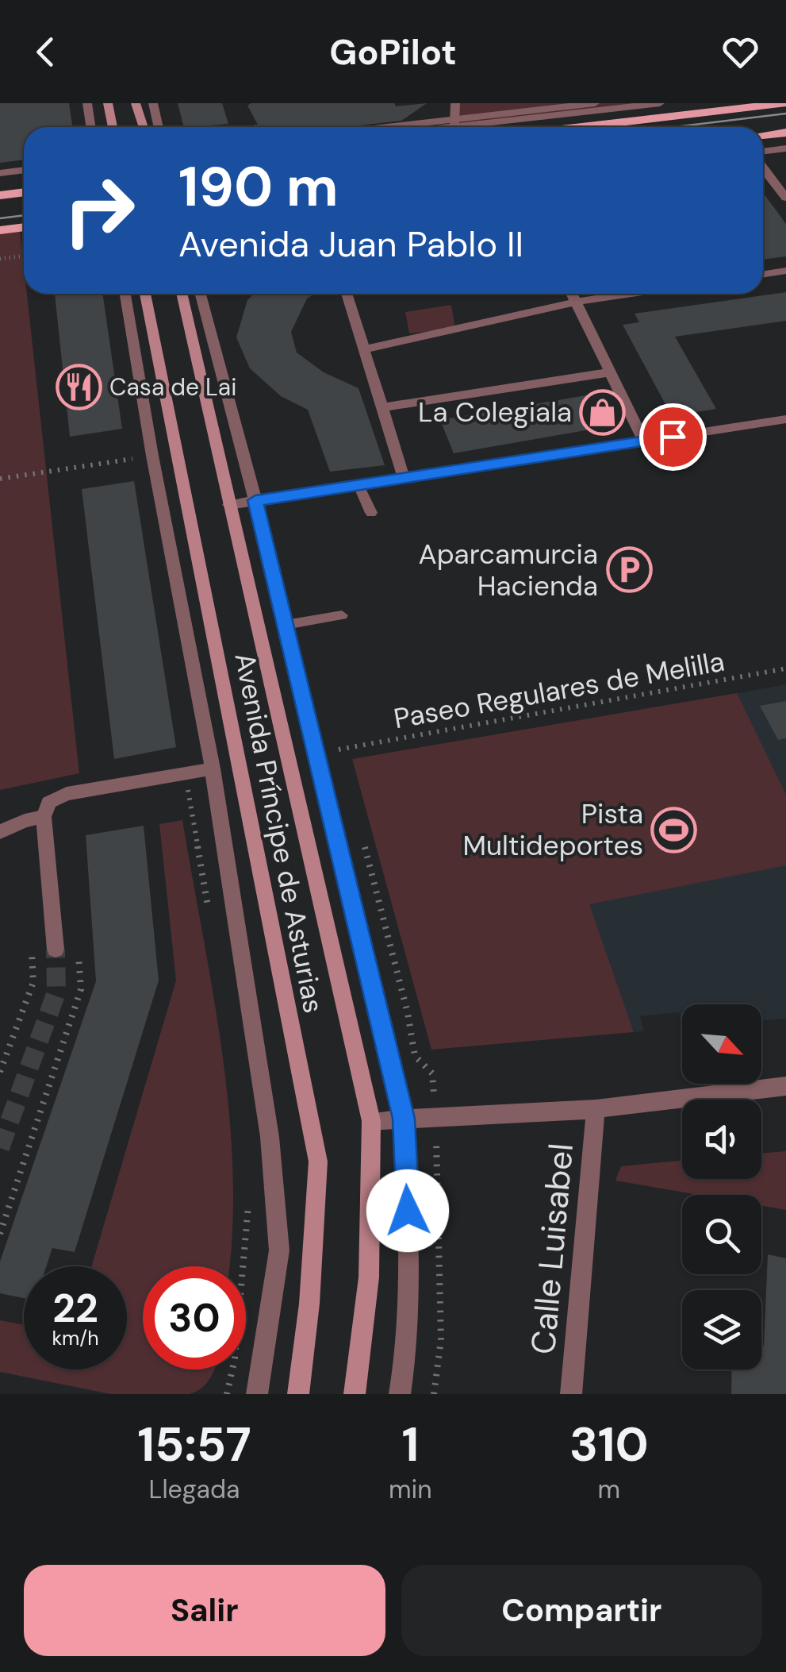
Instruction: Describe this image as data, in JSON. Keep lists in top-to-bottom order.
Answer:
{
  "streets": {
    "main road": ["Avenida Príncipe de Asturias"],
    "street": ["Calle Luisabel"],
    "path": ["Paseo Regulares de Melilla"]
  },
  "places": {
    "restaurant": ["Casa de Lai"],
    "shop": ["La Colegiala"],
    "parking": ["Aparcamurcia Hacienda"],
    "sports": ["Pista Multideportes"]
  },
  "north": "bottom right",
  "page": {
    "header": "GoPilot",
    "turn": ["190 m", "Avenida Juan Pablo II"],
    "speed": "22 km/h",
    "limit": "30",
    "eta": [
      "15:57",
      "Llegada",
      "1",
      "min",
      "310",
      "m"
    ],
    "buttons": ["Salir", "Compartir"]
  }
}
